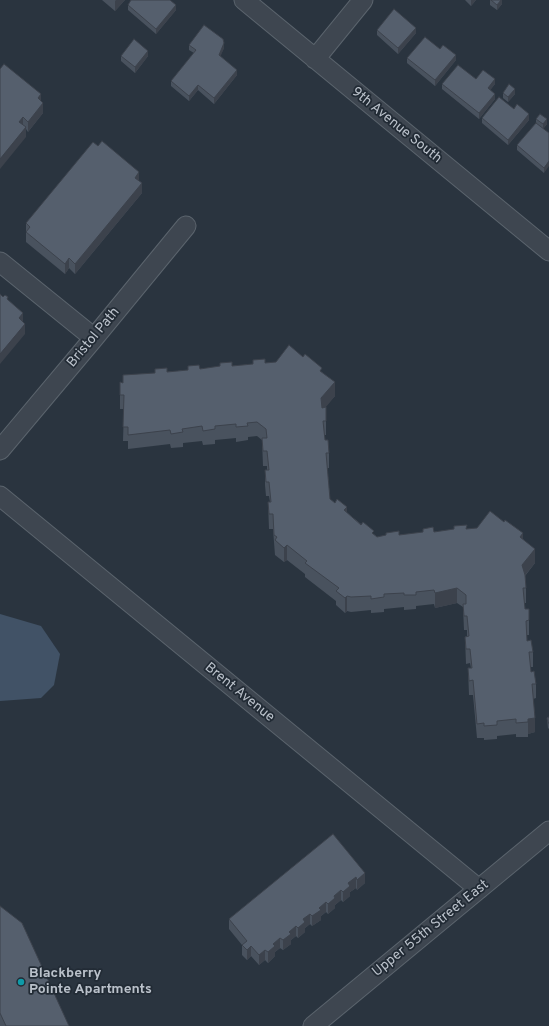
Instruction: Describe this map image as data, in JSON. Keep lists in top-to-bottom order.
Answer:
{
  "streets": {
    "street": [
      "9th Avenue South",
      "Bristol Path",
      "Brent Avenue",
      "Upper 55th Street East"
    ]
  },
  "crossings": [
    ["Brent Avenue", "Upper 55th Street East"]
  ],
  "places": ["Blackberry Pointe Apartments"]
}
